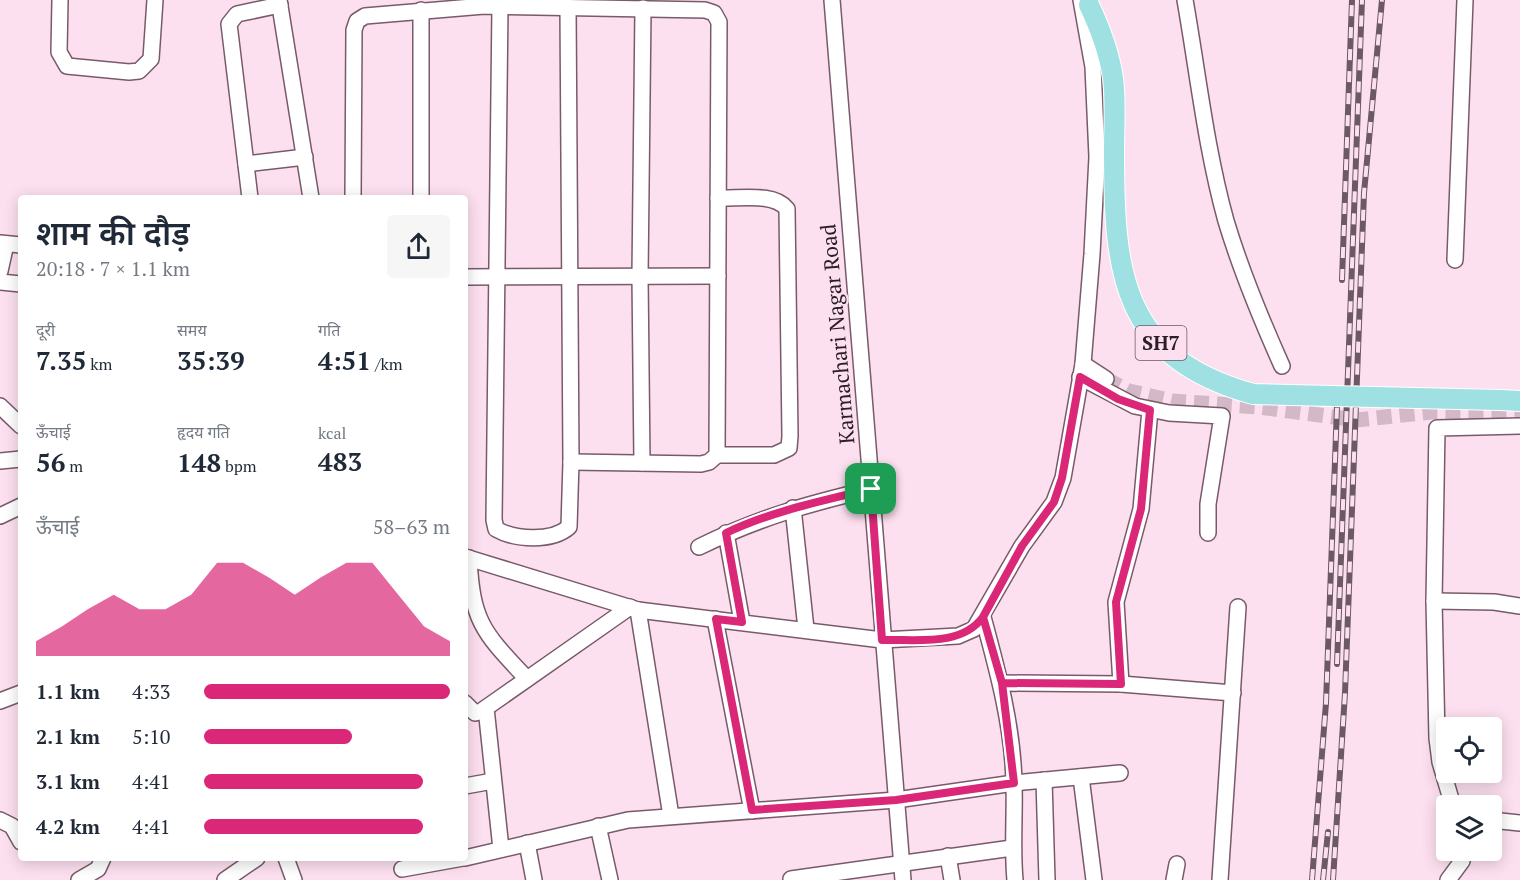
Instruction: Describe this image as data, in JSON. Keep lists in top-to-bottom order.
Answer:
{
  "streets": {
    "main road": ["SH7"],
    "street": ["Karmachari Nagar Road"]
  },
  "page": {
    "heading": ["शाम की दौड़", "20:18 · 7 × 1.1 km"],
    "stats": [
      ["दूरी", "7.35 km"],
      ["समय", "35:39"],
      ["गति", "4:51 /km"],
      ["ऊँचाई", "56 m"],
      ["हृदय गति", "148 bpm"],
      ["kcal", "483"]
    ],
    "chart": ["ऊँचाई", "58–63 m"],
    "list": [
      {
        "name": "1.1 km",
        "note": "4:33"
      },
      {
        "name": "2.1 km",
        "note": "5:10"
      },
      {
        "name": "3.1 km",
        "note": "4:41"
      },
      {
        "name": "4.2 km",
        "note": "4:41"
      }
    ]
  }
}
